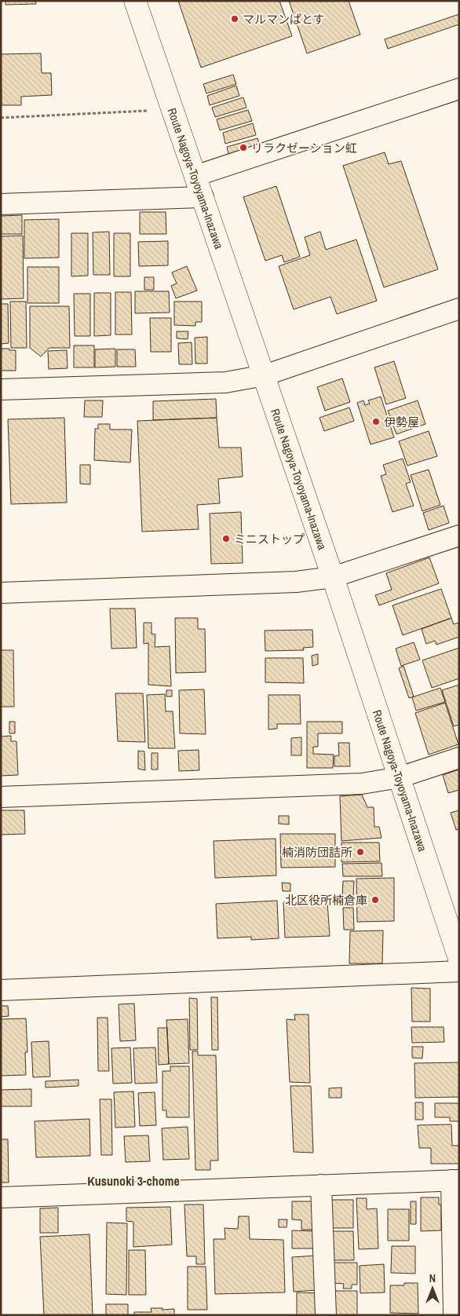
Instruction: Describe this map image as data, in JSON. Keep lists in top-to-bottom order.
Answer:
{
  "streets": {
    "main road": ["Route Nagoya-Toyoyama-Inazawa"]
  },
  "districts": ["Kusunoki 3-chome"],
  "places": [
    "マルマンぱとす",
    "リラクゼーション虹",
    "伊勢屋",
    "ミニストップ",
    "楠消防団詰所",
    "北区役所楠倉庫"
  ],
  "north": "top"
}
